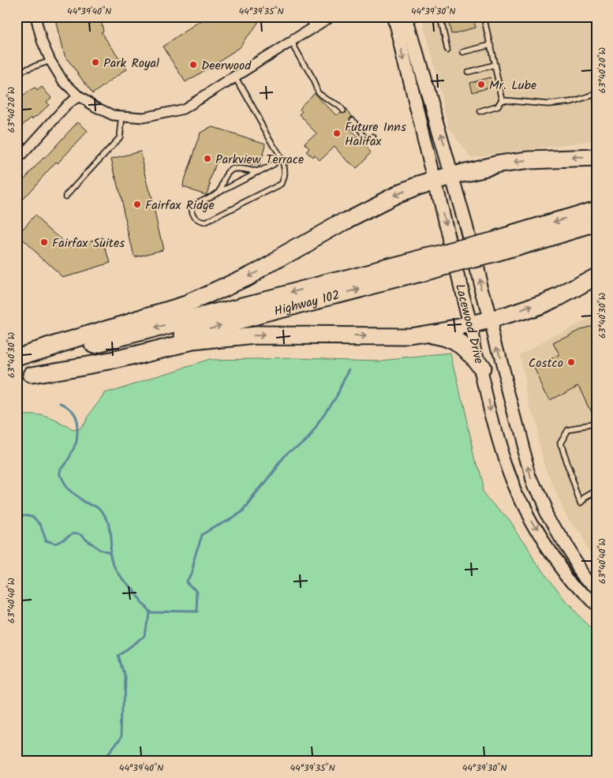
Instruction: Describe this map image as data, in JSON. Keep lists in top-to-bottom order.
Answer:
{
  "streets": {
    "highway": ["Highway 102"],
    "main road": ["Lacewood Drive"]
  },
  "places": [
    "Park Royal",
    "Deerwood",
    "Mr. Lube",
    "Future Inns Halifax",
    "Parkview Terrace",
    "Fairfax Ridge",
    "Fairfax Suites",
    "Costco"
  ],
  "coordinates": [
    "44°39'40\"N",
    "44°39'35\"N",
    "44°39'30\"N",
    "63°40'20\"W",
    "63°40'30\"W",
    "63°40'40\"W"
  ]
}
